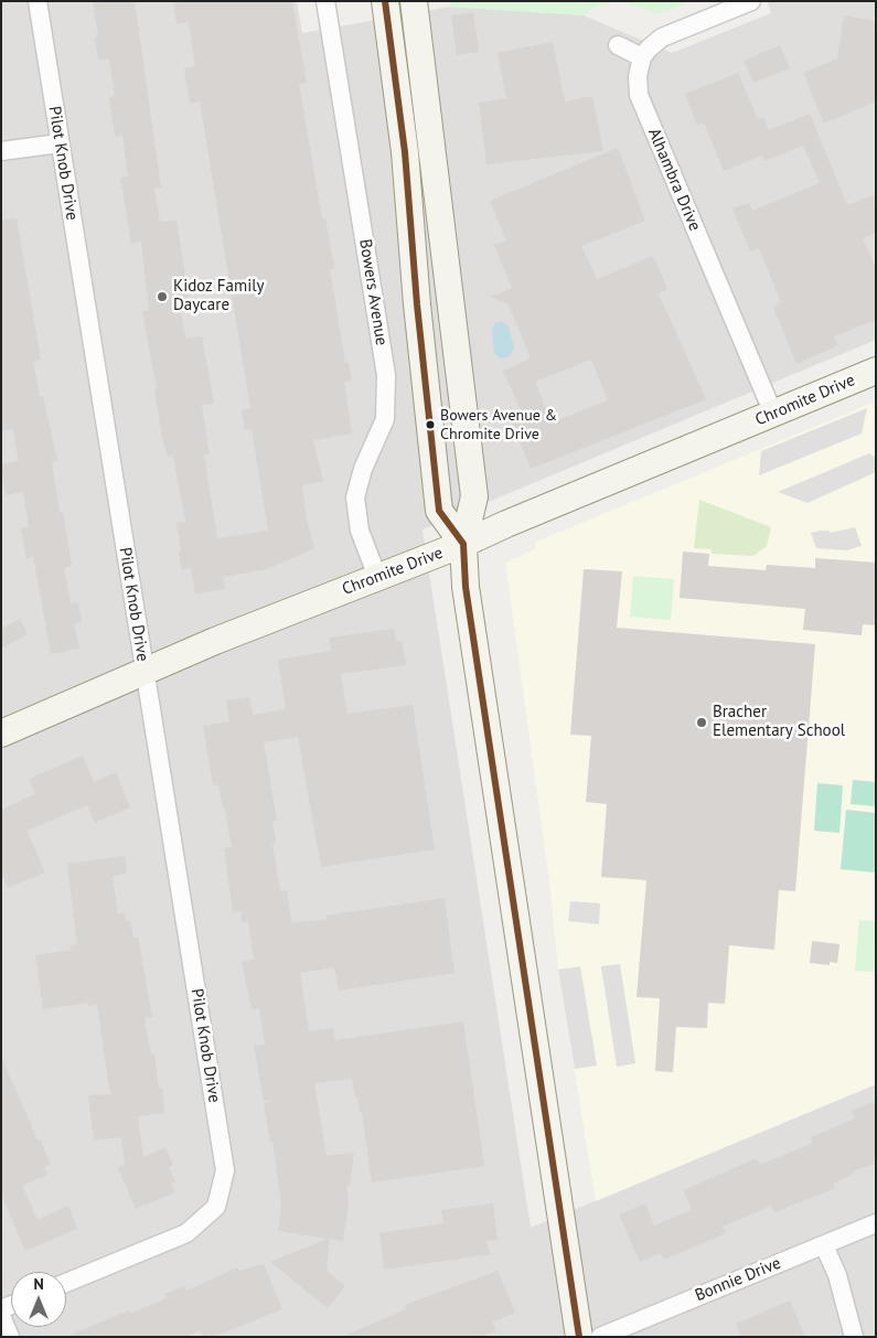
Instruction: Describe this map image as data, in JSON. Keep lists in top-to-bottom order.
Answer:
{
  "streets": {
    "main road": ["Chromite Drive"],
    "street": [
      "Pilot Knob Drive",
      "Alhambra Drive",
      "Bowers Avenue",
      "Bonnie Drive"
    ]
  },
  "crossings": [
    ["Pilot Knob Drive", "Chromite Drive"],
    ["Alhambra Drive", "Chromite Drive"],
    ["Bowers Avenue", "Chromite Drive"]
  ],
  "places": ["Kidoz Family Daycare", "Bowers Avenue & Chromite Drive", "Bracher Elementary School"],
  "north": "top"
}
